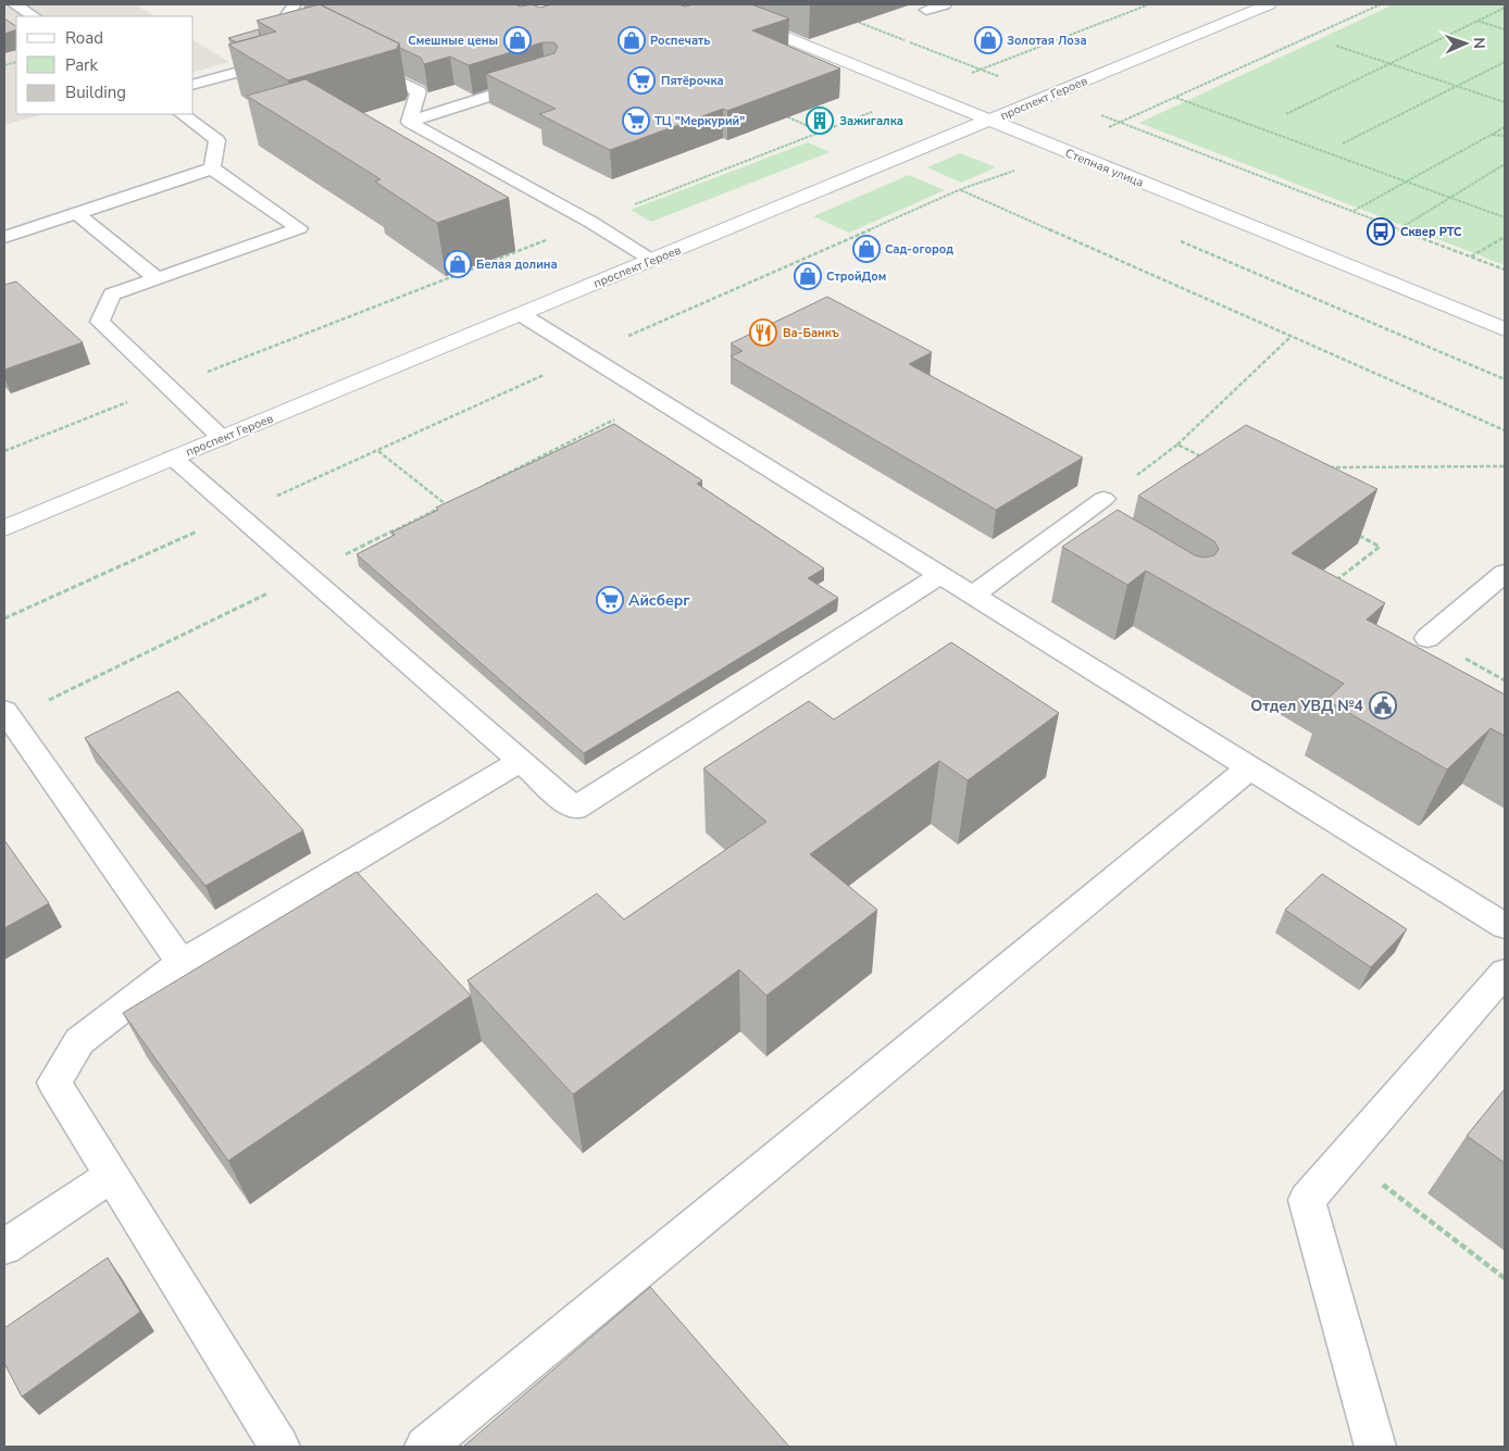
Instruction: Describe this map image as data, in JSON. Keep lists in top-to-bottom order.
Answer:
{
  "streets": {
    "street": ["проспект Героев", "Степная улица"]
  },
  "crossings": [
    ["проспект Героев", "Степная улица"]
  ],
  "places": {
    "shop": [
      "Смешные цены",
      "Роспечать",
      "Золотая Лоза",
      "Сад-огород",
      "Белая долина",
      "СтройДом"
    ],
    "supermarket": ["Пятёрочка", "ТЦ \"Меркурий\"", "Айсберг"],
    "building": ["Зажигалка"],
    "bus stop": ["Сквер РТС"],
    "restaurant": ["Ва-Банкъ"],
    "public building": ["Отдел УВД №4"]
  },
  "legend": ["Road", "Park", "Building"],
  "north": "right"
}
